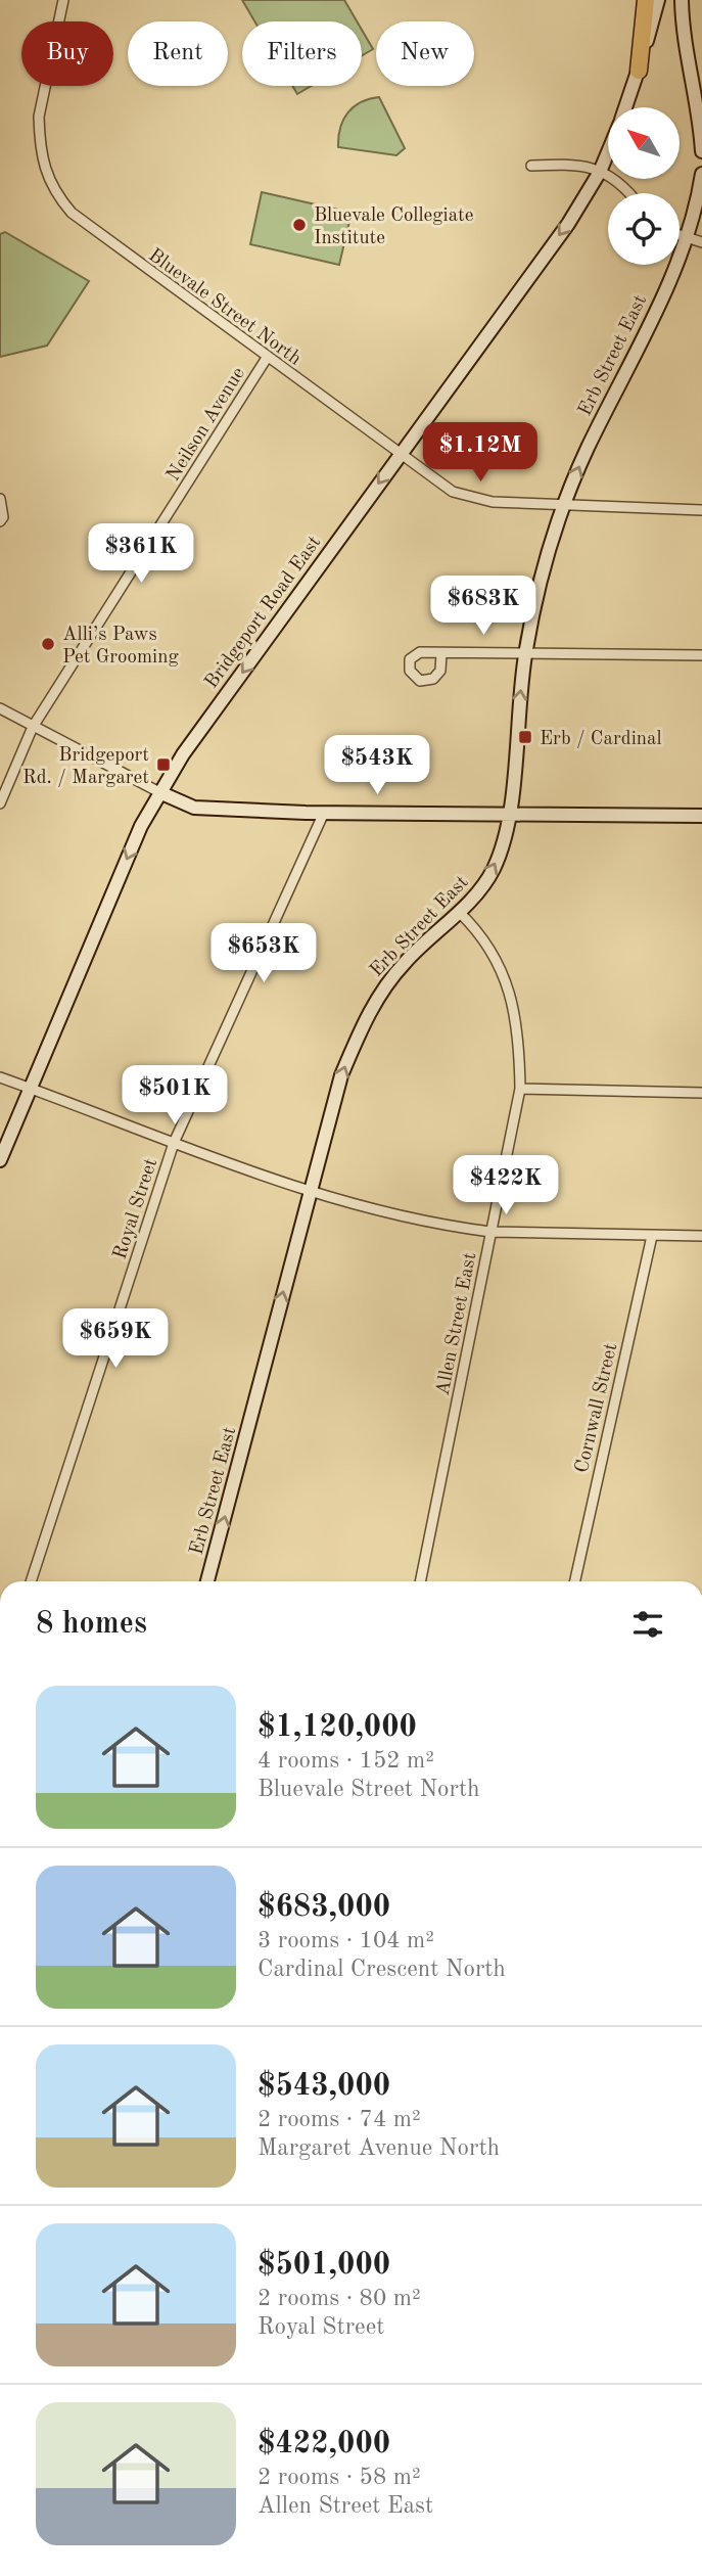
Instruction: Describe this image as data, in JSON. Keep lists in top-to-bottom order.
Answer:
{
  "streets": {
    "main road": ["Erb Street East", "Bridgeport Road East"],
    "street": [
      "Bluevale Street North",
      "Neilson Avenue",
      "Royal Street",
      "Allen Street East",
      "Cornwall Street"
    ]
  },
  "crossings": [
    ["Bluevale Street North", "Erb Street East"],
    ["Bluevale Street North", "Neilson Avenue"],
    ["Bluevale Street North", "Bridgeport Road East"],
    ["Erb Street East", "Allen Street East"]
  ],
  "one_way": ["Erb Street East", "Bridgeport Road East"],
  "places": {
    "other": ["Bluevale Collegiate Institute", "Alli’s Paws Pet Grooming"],
    "transit": ["Erb / Cardinal", "Bridgeport Rd. / Margaret"]
  },
  "north": "top left",
  "page": {
    "chip": [
      "Buy",
      "Rent",
      "Filters",
      "New"
    ],
    "price": [
      "$1.12M",
      "$361K",
      "$683K",
      "$543K",
      "$653K",
      "$501K",
      "$422K",
      "$659K"
    ],
    "heading": "8 homes",
    "list": [
      {
        "name": "$1,120,000",
        "note": "4 rooms · 152 m² · Bluevale Street North"
      },
      {
        "name": "$683,000",
        "note": "3 rooms · 104 m² · Cardinal Crescent North"
      },
      {
        "name": "$543,000",
        "note": "2 rooms · 74 m² · Margaret Avenue North"
      },
      {
        "name": "$501,000",
        "note": "2 rooms · 80 m² · Royal Street"
      },
      {
        "name": "$422,000",
        "note": "2 rooms · 58 m² · Allen Street East"
      }
    ]
  }
}
